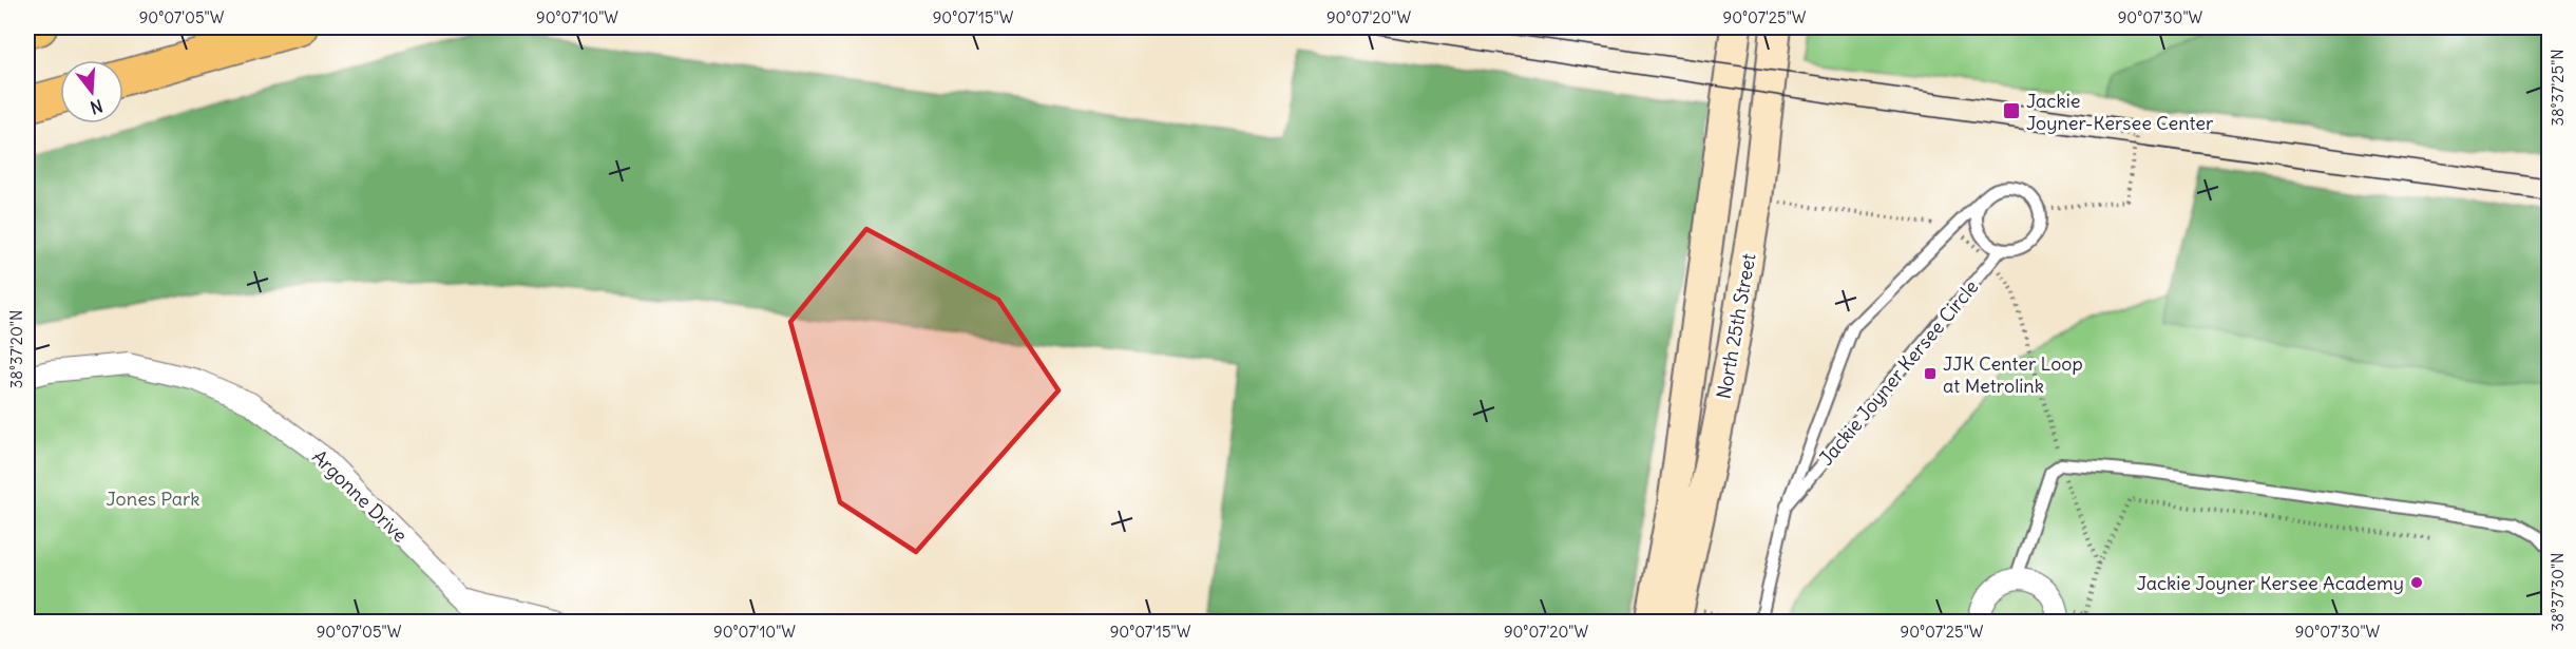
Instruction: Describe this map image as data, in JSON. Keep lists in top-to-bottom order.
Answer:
{
  "streets": {
    "main road": ["North 25th Street"],
    "street": ["Argonne Drive"],
    "lane": ["Jackie Joyner Kersee Circle"]
  },
  "parks": ["Jones Park"],
  "places": {
    "transit": ["Jackie Joyner-Kersee Center", "JJK Center Loop at Metrolink"],
    "other": ["Jackie Joyner Kersee Academy"]
  },
  "north": "bottom",
  "coordinates": [
    "90°07'05\"W",
    "90°07'10\"W",
    "90°07'15\"W",
    "90°07'20\"W",
    "90°07'25\"W",
    "90°07'30\"W",
    "38°37'25\"N",
    "38°37'20\"N",
    "38°37'30\"N"
  ]
}
